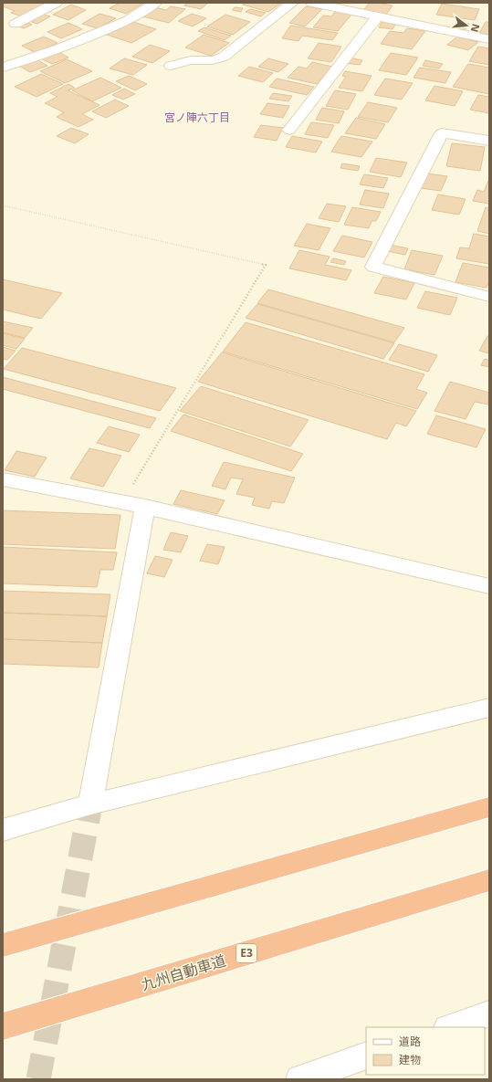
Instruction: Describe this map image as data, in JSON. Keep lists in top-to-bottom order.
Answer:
{
  "streets": {
    "highway": ["E3", "九州自動車道"]
  },
  "districts": ["宮ノ陣六丁目"],
  "legend": ["道路", "建物"],
  "north": "right"
}
